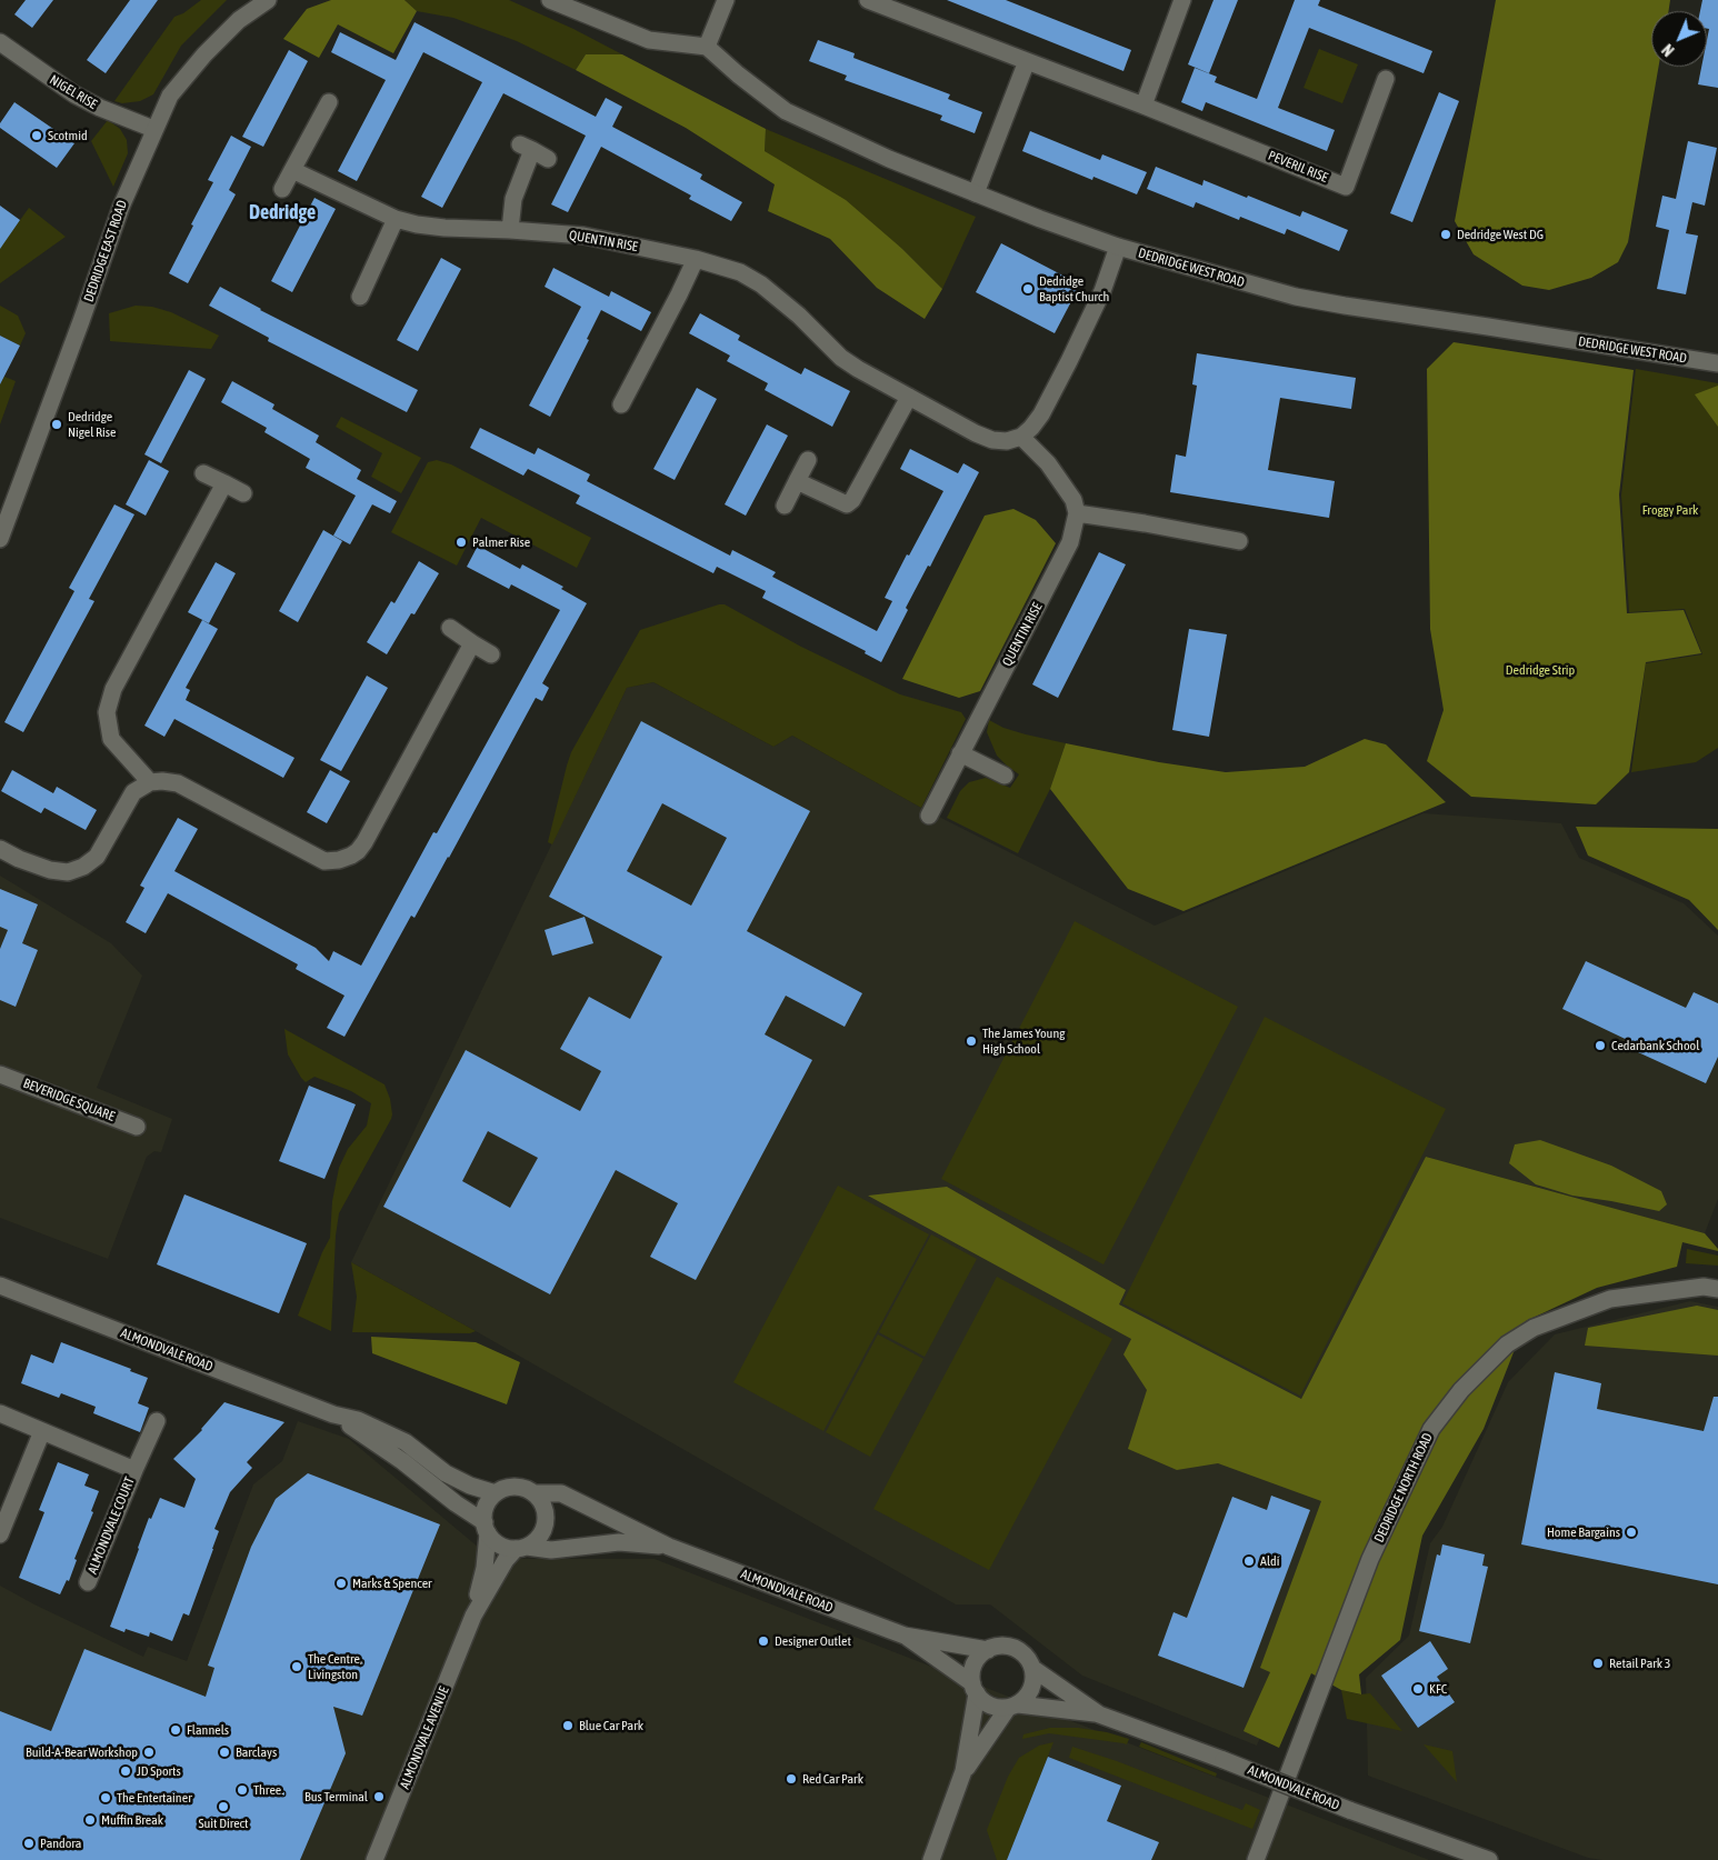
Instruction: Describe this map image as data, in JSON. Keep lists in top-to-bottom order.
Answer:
{
  "streets": {
    "street": [
      "NIGEL RISE",
      "PEVERIL RISE",
      "QUENTIN RISE",
      "DEDRIDGE EAST ROAD",
      "DEDRIDGE WEST ROAD",
      "BEVERIDGE SQUARE",
      "ALMONDVALE ROAD",
      "DEDRIDGE NORTH ROAD",
      "ALMONDVALE COURT",
      "ALMONDVALE AVENUE"
    ]
  },
  "crossings": [
    ["NIGEL RISE", "DEDRIDGE EAST ROAD"],
    ["ALMONDVALE ROAD", "ALMONDVALE AVENUE"]
  ],
  "districts": ["Dedridge"],
  "parks": ["Froggy Park", "Dedridge Strip"],
  "places": [
    "Scotmid",
    "Dedridge West DG",
    "Dedridge Baptist Church",
    "Dedridge Nigel Rise",
    "Palmer Rise",
    "The James Young High School",
    "Cedarbank School",
    "Home Bargains",
    "Aldi",
    "Marks & Spencer",
    "Designer Outlet",
    "Retail Park 3",
    "The Centre, Livingston",
    "KFC",
    "Blue Car Park",
    "Flannels",
    "Build-A-Bear Workshop",
    "Barclays",
    "JD Sports",
    "Red Car Park",
    "Three.",
    "Bus Terminal",
    "The Entertainer",
    "Suit Direct",
    "Muffin Break",
    "Pandora"
  ],
  "north": "bottom left"
}
